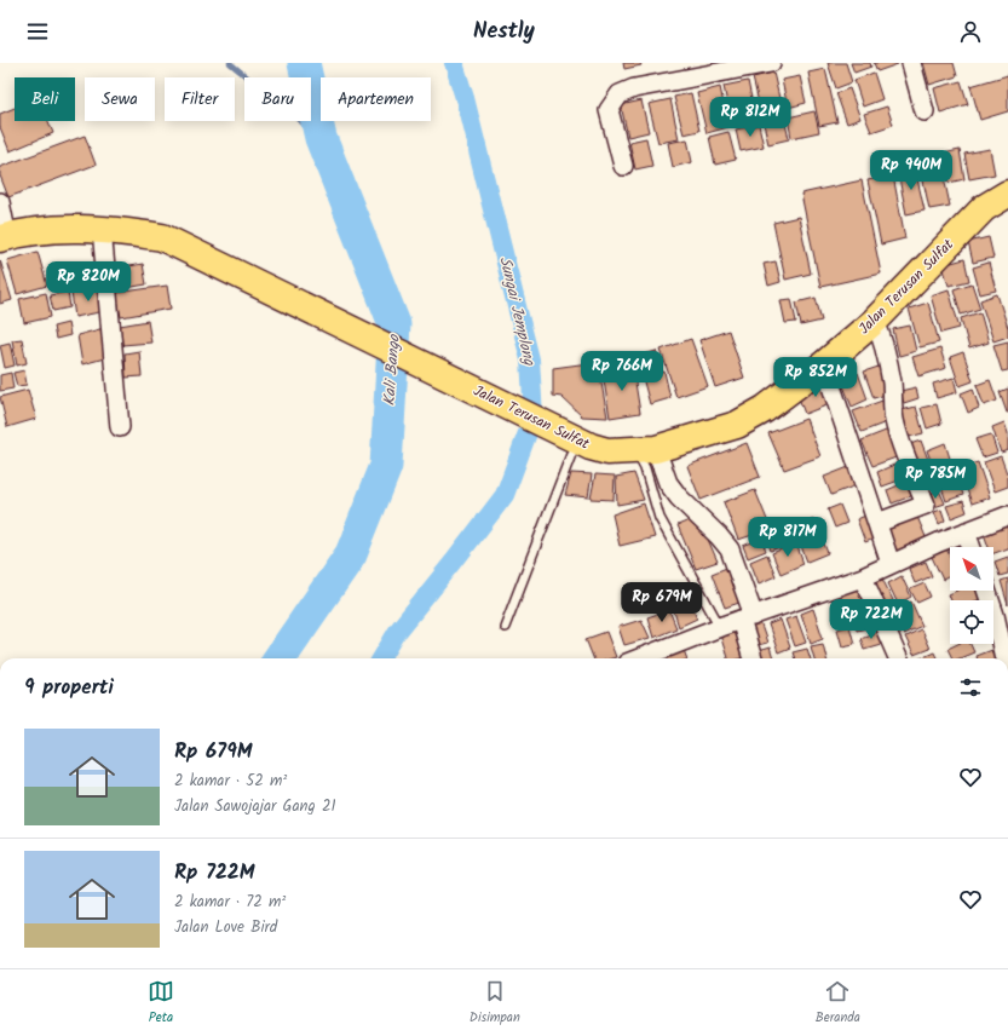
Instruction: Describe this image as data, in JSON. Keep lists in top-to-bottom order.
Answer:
{
  "streets": {
    "main road": ["Jalan Terusan Sulfat"]
  },
  "water": ["Sungai Jemplong", "Kali Bango"],
  "north": "top left",
  "page": {
    "header": "Nestly",
    "chip": [
      "Beli",
      "Sewa",
      "Filter",
      "Baru",
      "Apartemen"
    ],
    "price": [
      "Rp 812M",
      "Rp 940M",
      "Rp 820M",
      "Rp 766M",
      "Rp 852M",
      "Rp 785M",
      "Rp 817M",
      "Rp 679M",
      "Rp 722M"
    ],
    "heading": "9 properti",
    "list": [
      {
        "name": "Rp 679M",
        "note": "2 kamar · 52 m² · Jalan Sawojajar Gang 21"
      },
      {
        "name": "Rp 722M",
        "note": "2 kamar · 72 m² · Jalan Love Bird"
      }
    ],
    "tabs": ["Peta", "Disimpan", "Beranda"]
  }
}
